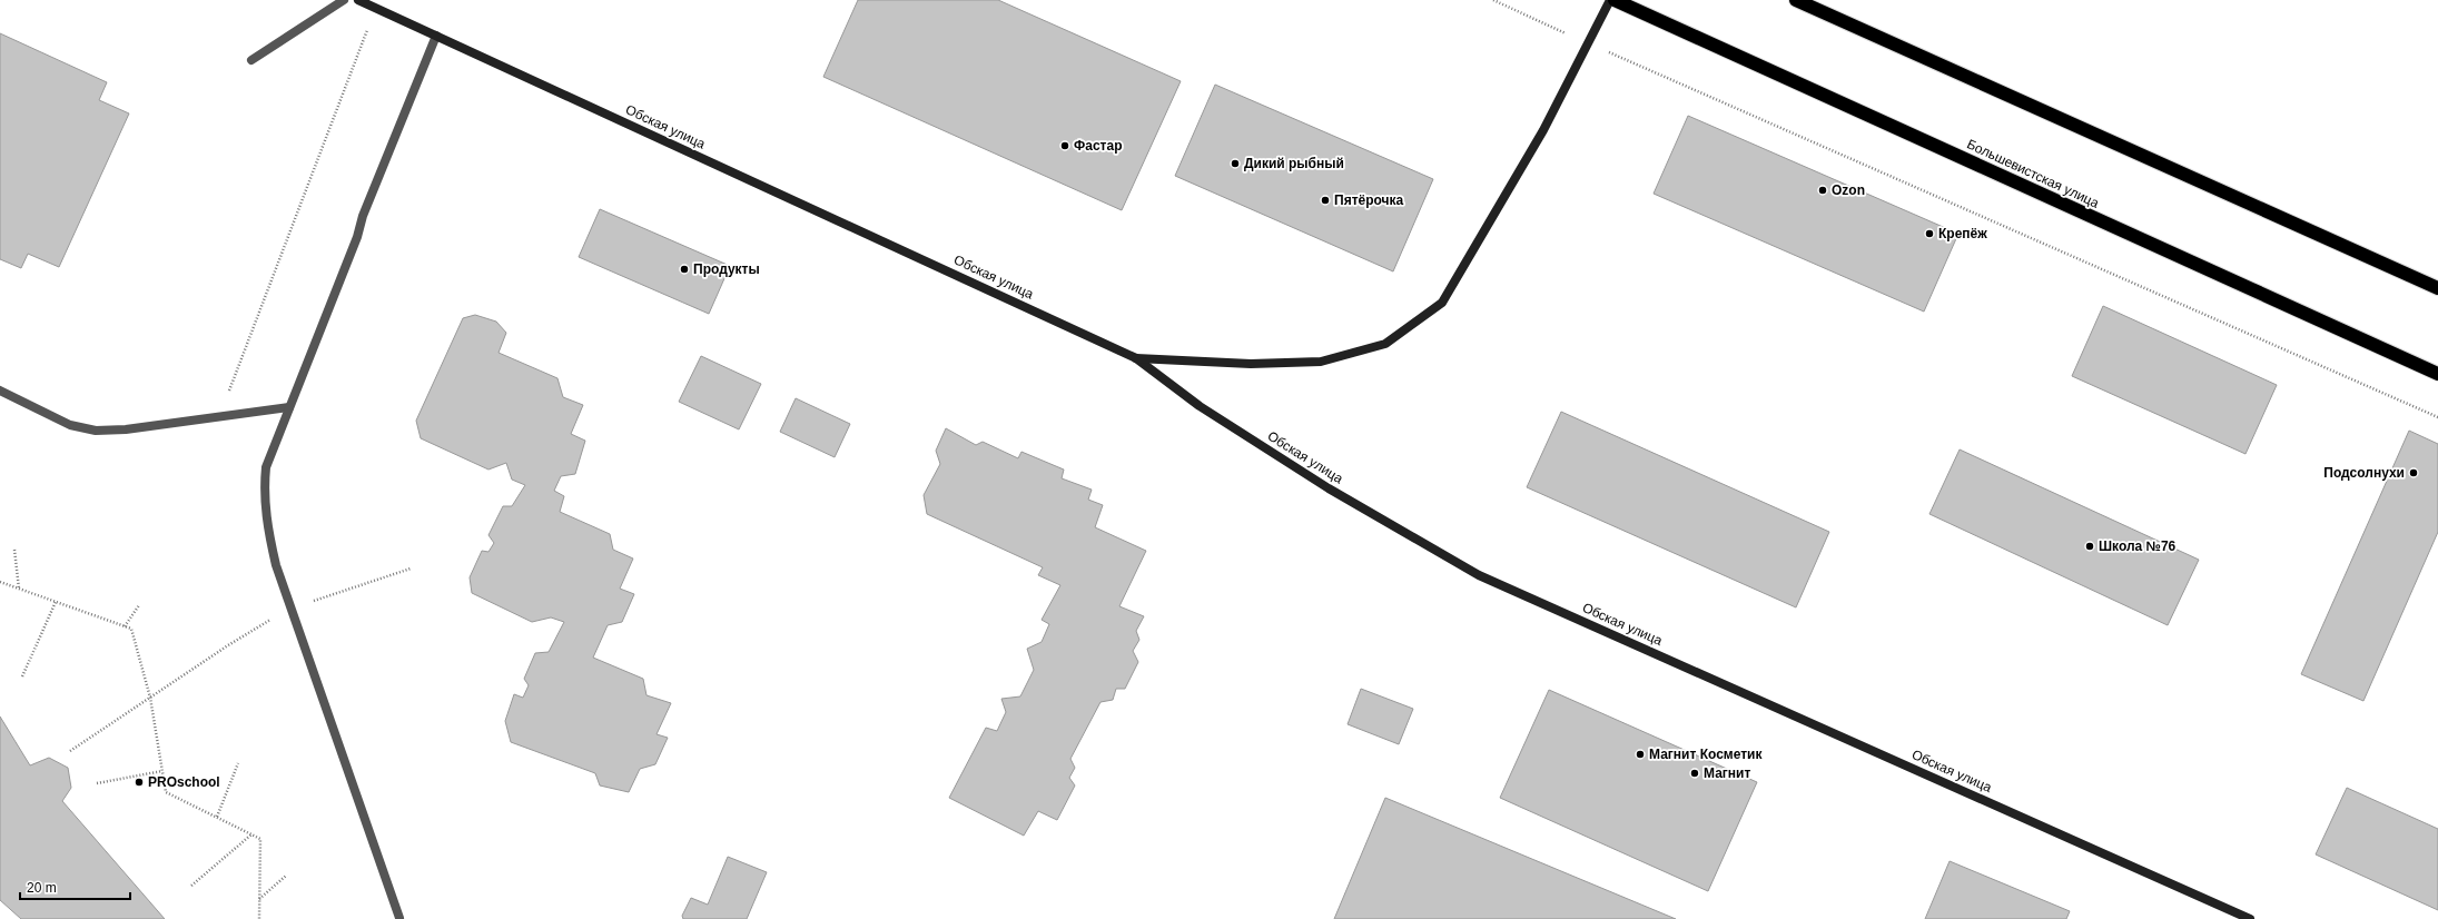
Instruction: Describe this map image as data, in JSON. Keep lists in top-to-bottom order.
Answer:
{
  "streets": {
    "highway": ["Большевистская улица"],
    "street": ["Обская улица"]
  },
  "places": [
    "Фастар",
    "Дикий рыбный",
    "Ozon",
    "Пятёрочка",
    "Крепёж",
    "Продукты",
    "Подсолнухи",
    "Школа №76",
    "Магнит Косметик",
    "Магнит",
    "PROschool"
  ],
  "scale_bar": "20 m"
}
